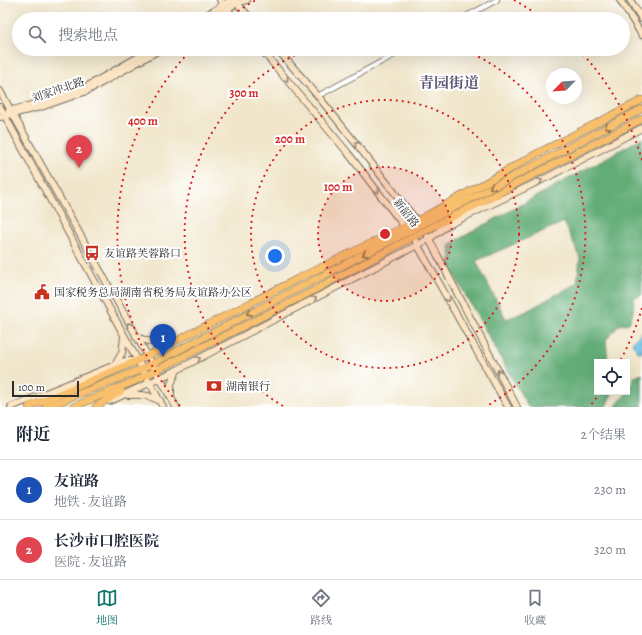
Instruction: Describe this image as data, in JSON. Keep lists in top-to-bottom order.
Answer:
{
  "streets": {
    "main road": ["刘家冲北路", "新韶路"]
  },
  "districts": ["青园街道"],
  "places": {
    "bus stop": ["友谊路芙蓉路口"],
    "public building": ["国家税务总局湖南省税务局友谊路办公区"],
    "bank": ["湖南银行"]
  },
  "scale_bar": "100 m",
  "north": "bottom left",
  "page": {
    "search": "搜索地点",
    "pins": ["2", "1"],
    "scale": "100 m",
    "heading": ["附近", "2个结果"],
    "list": [
      {
        "mark": "1",
        "name": "友谊路",
        "note": "地铁 · 友谊路",
        "value": "230 m"
      },
      {
        "mark": "2",
        "name": "长沙市口腔医院",
        "note": "医院 · 友谊路",
        "value": "320 m"
      }
    ],
    "nav": ["地图", "路线", "收藏"]
  },
  "rings": [
    "300 m",
    "400 m",
    "200 m",
    "100 m"
  ]
}
